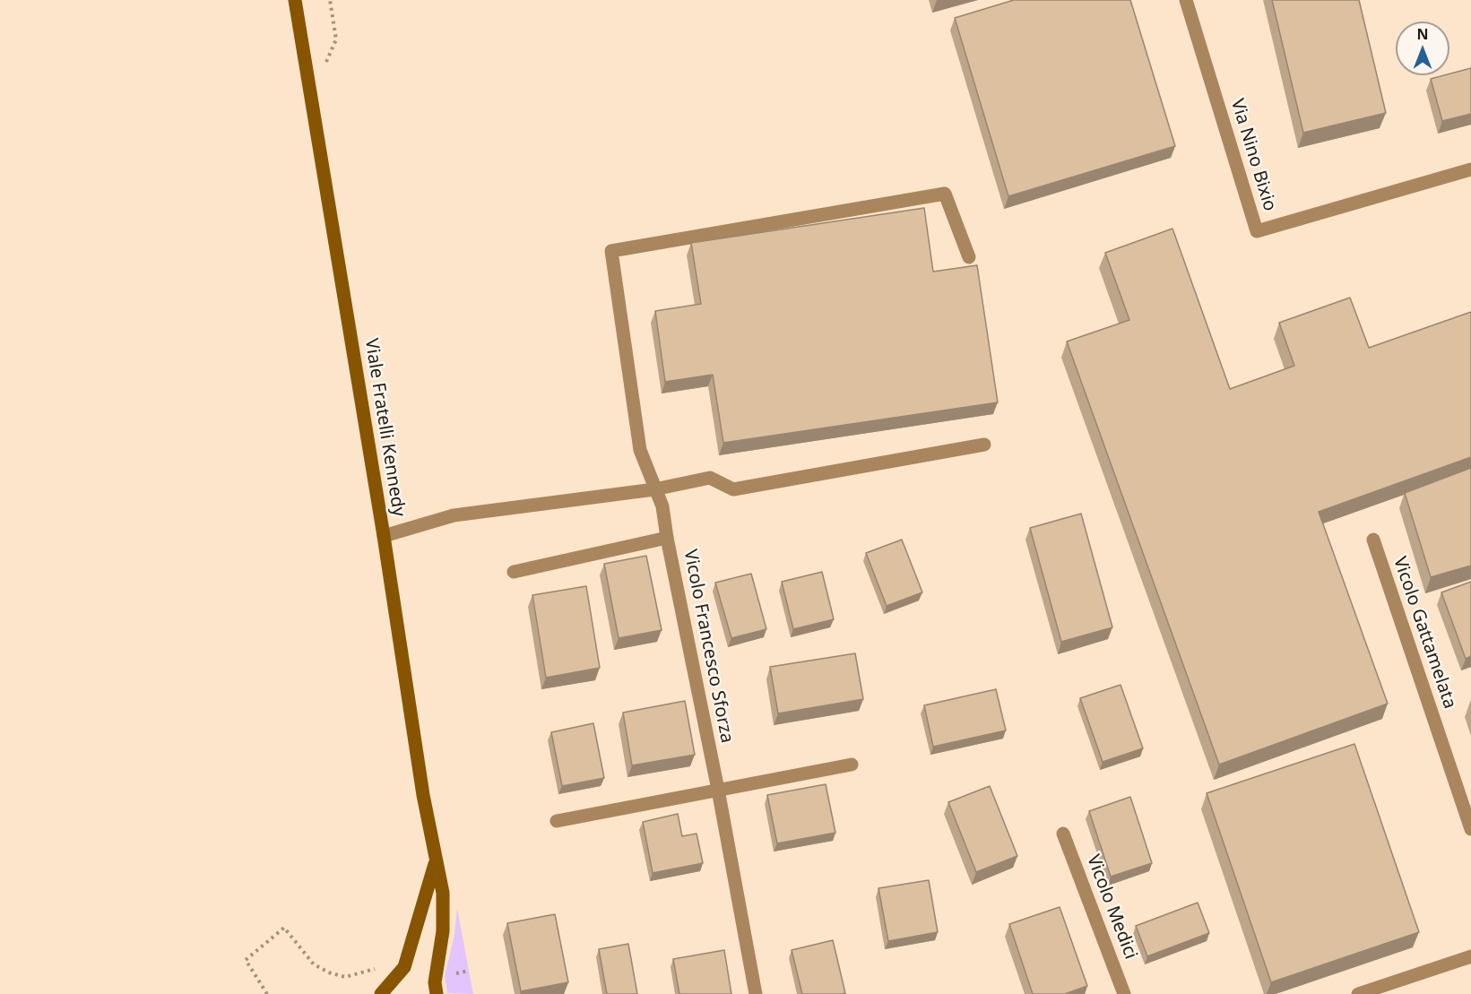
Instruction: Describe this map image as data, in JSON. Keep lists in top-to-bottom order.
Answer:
{
  "streets": {
    "street": [
      "Via Nino Bixio",
      "Viale Fratelli Kennedy",
      "Vicolo Gattamelata",
      "Vicolo Francesco Sforza",
      "Vicolo Medici"
    ]
  },
  "north": "top"
}
